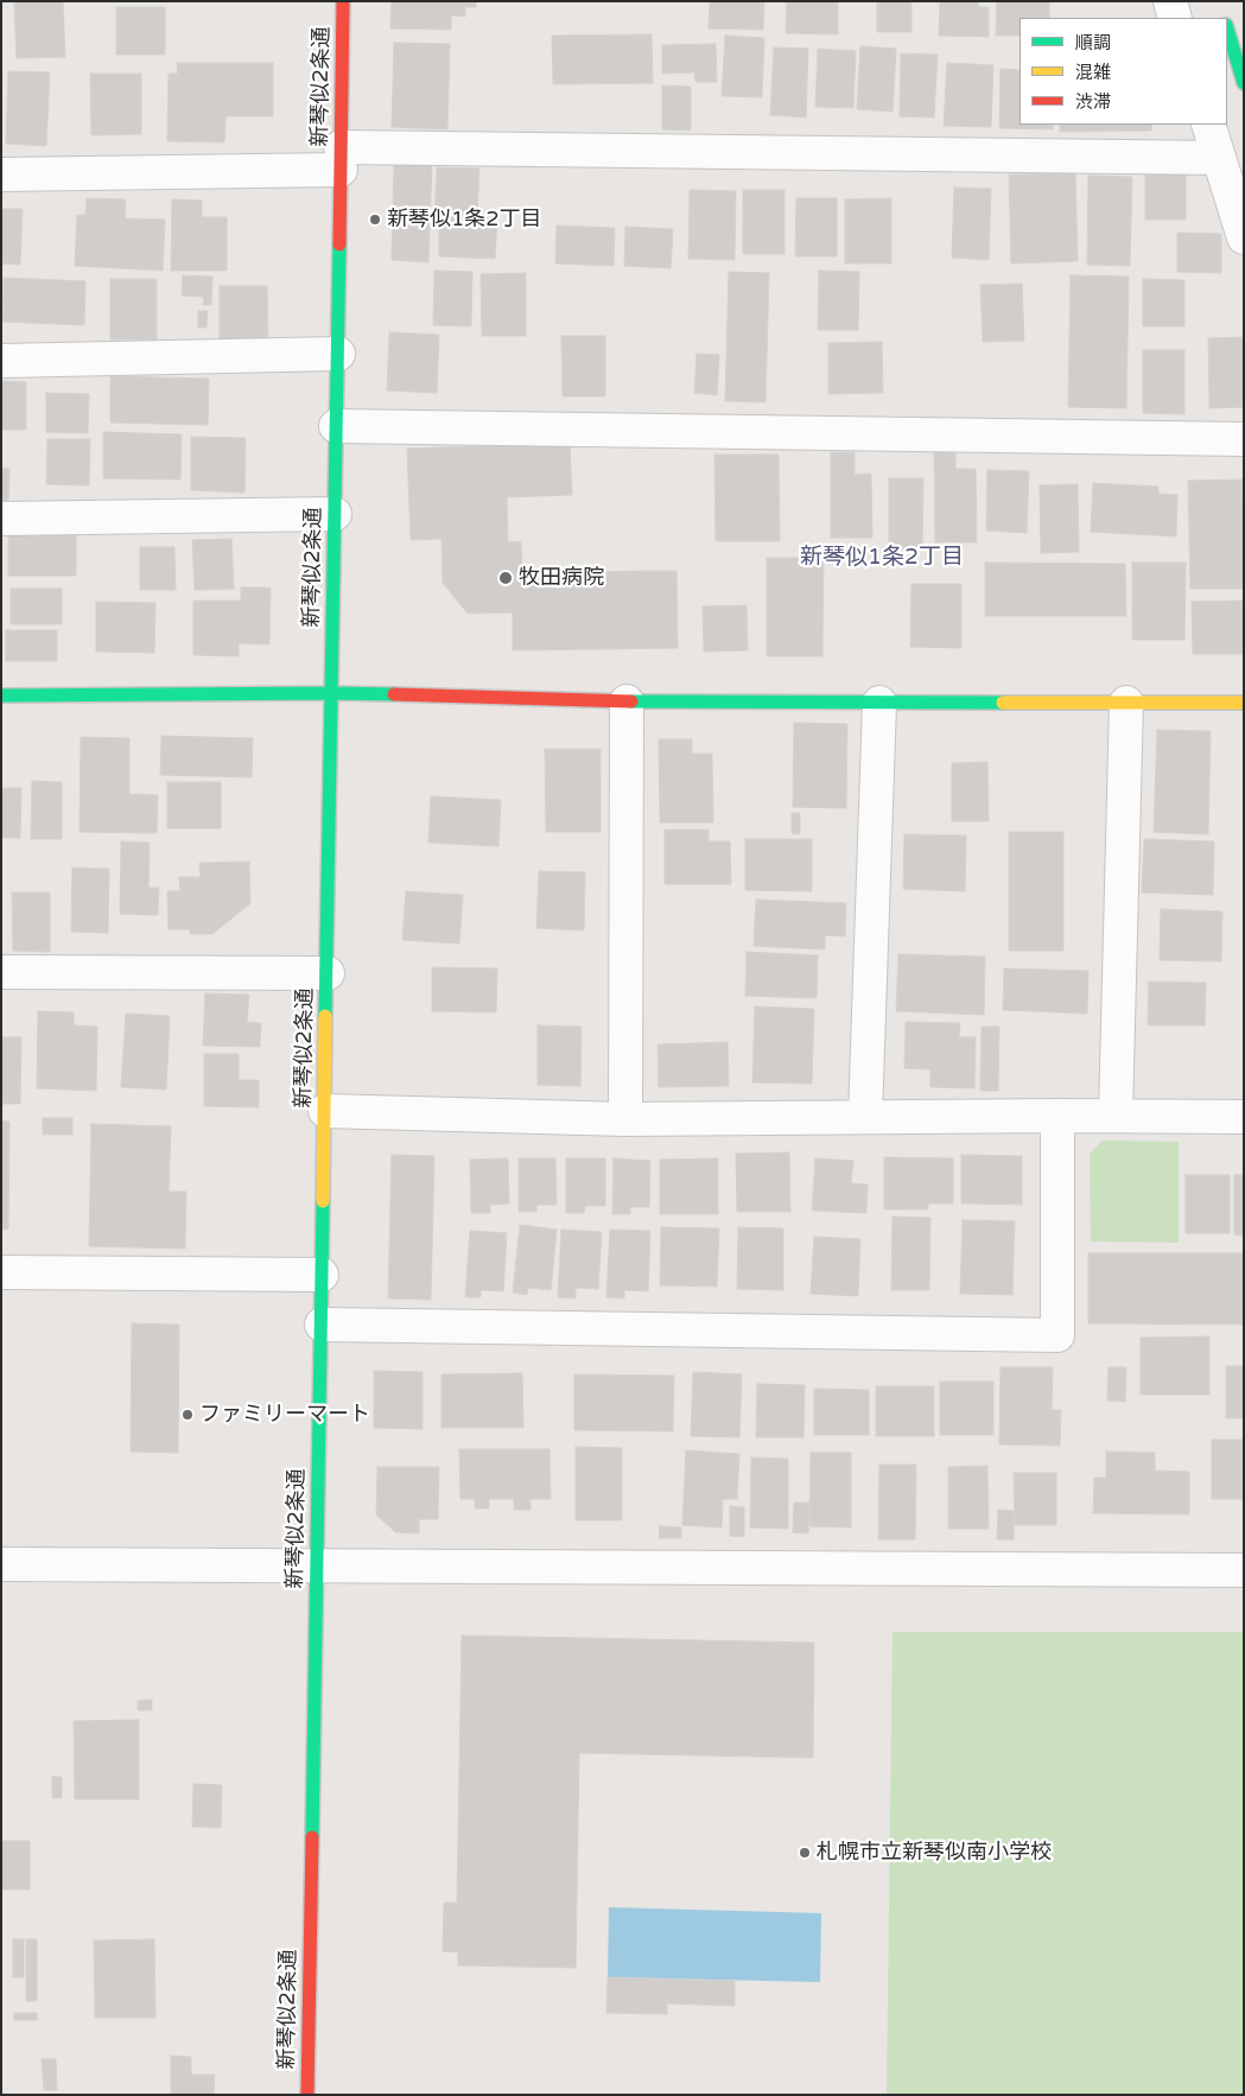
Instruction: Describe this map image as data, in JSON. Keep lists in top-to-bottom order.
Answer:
{
  "streets": {
    "main road": ["新琴似2条通"]
  },
  "districts": ["新琴似1条2丁目"],
  "places": [
    "新琴似1条2丁目",
    "牧田病院",
    "ファミリーマート",
    "札幌市立新琴似南小学校"
  ],
  "legend": ["順調", "混雑", "渋滞"]
}
